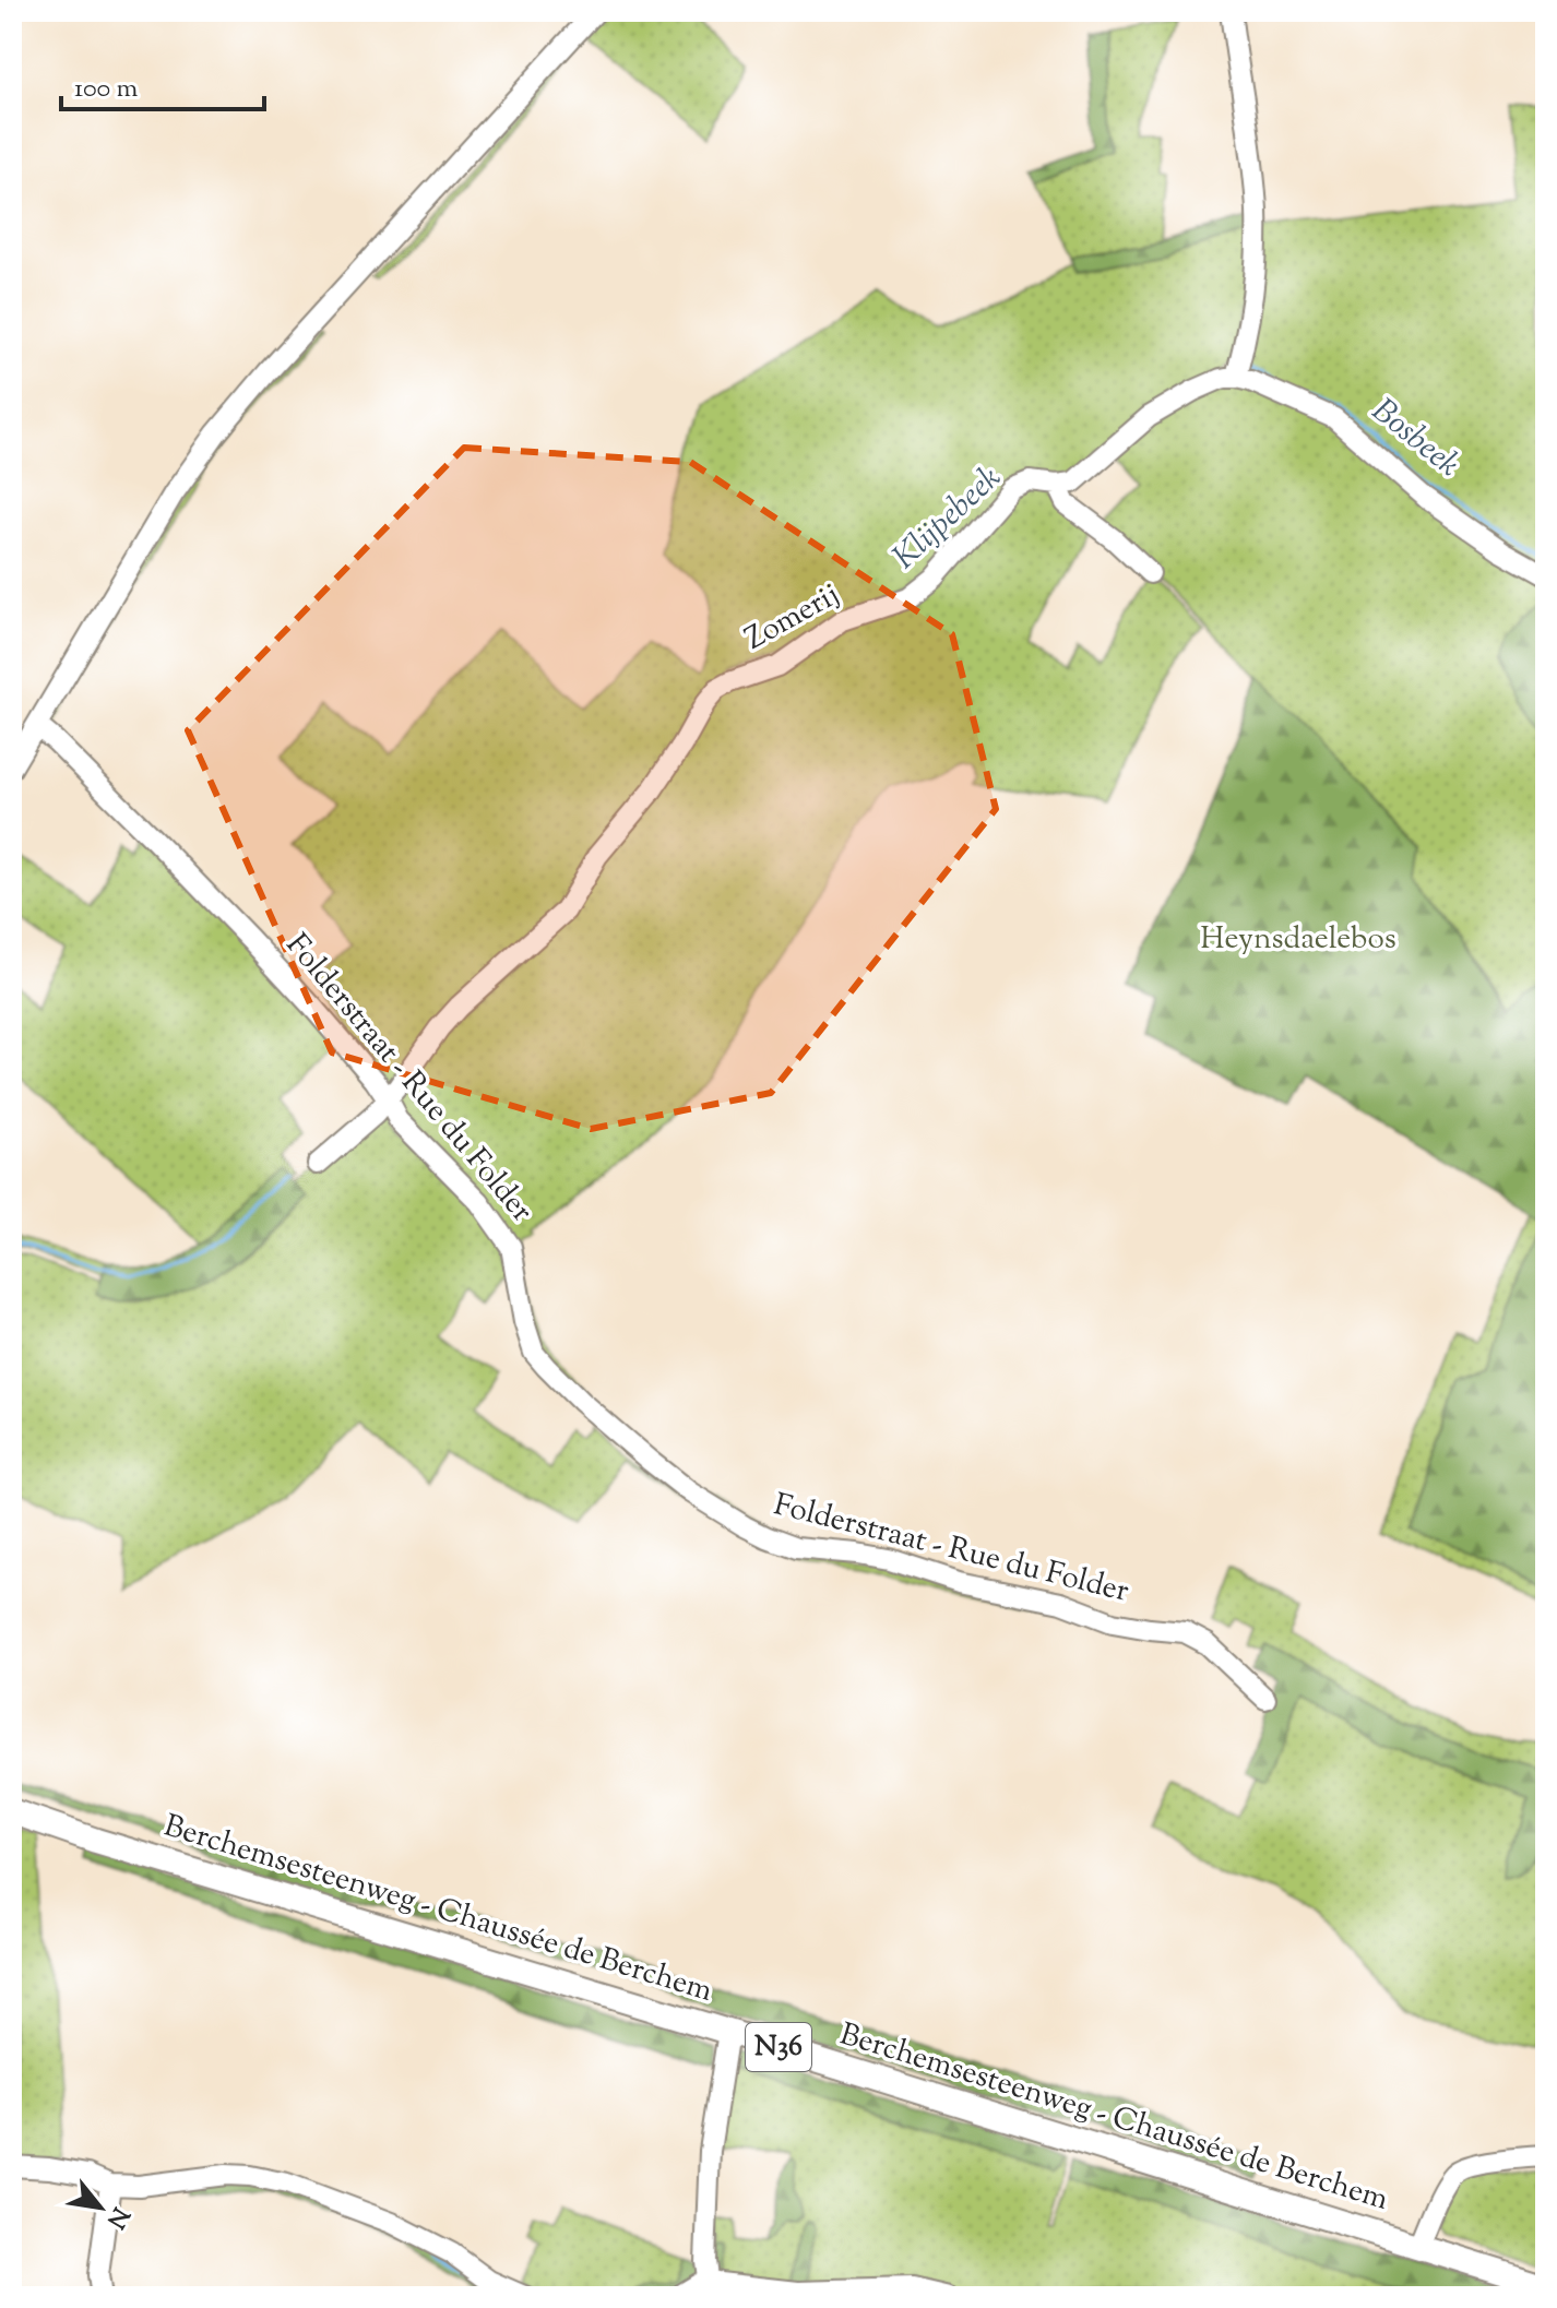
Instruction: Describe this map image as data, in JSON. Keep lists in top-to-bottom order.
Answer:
{
  "streets": {
    "main road": ["Berchemsesteenweg - Chaussée de Berchem", "N36"],
    "street": ["Zomerij", "Folderstraat - Rue du Folder"]
  },
  "crossings": [
    ["Zomerij", "Folderstraat - Rue du Folder"]
  ],
  "water": ["Bosbeek", "Klijpebeek"],
  "parks": ["Heynsdaelebos"],
  "scale_bar": "100 m",
  "north": "bottom right"
}
